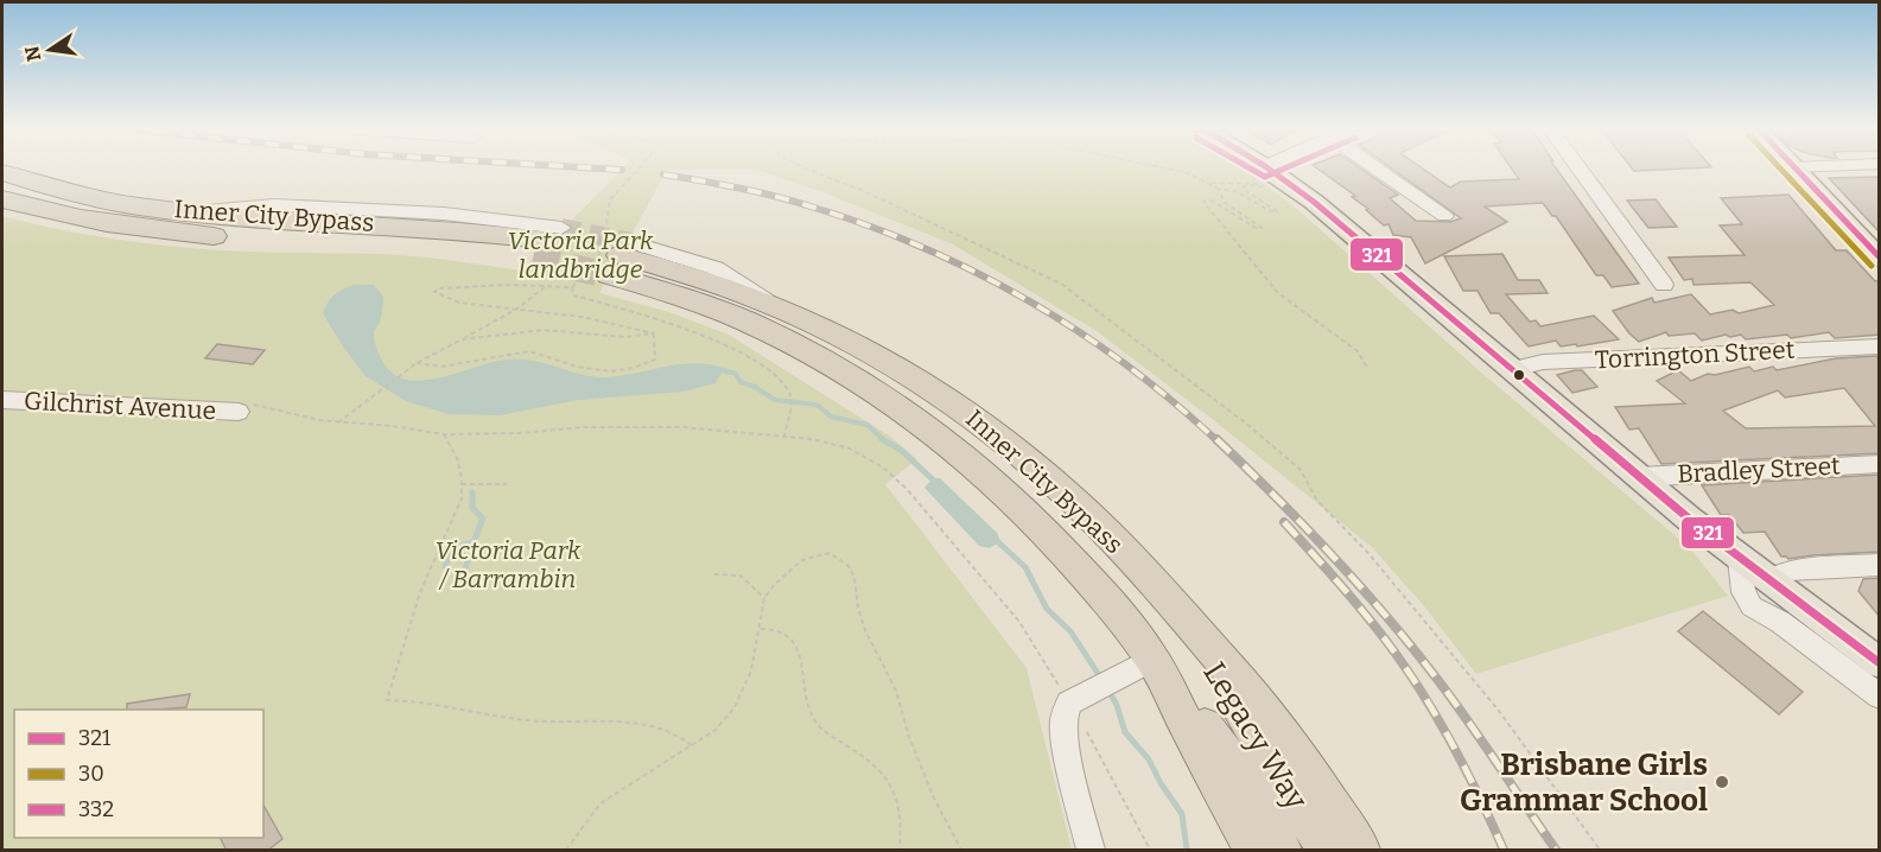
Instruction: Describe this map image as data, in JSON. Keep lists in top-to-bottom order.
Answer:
{
  "streets": {
    "highway": ["Inner City Bypass", "Legacy Way"],
    "street": ["Torrington Street", "Gilchrist Avenue", "Bradley Street"]
  },
  "crossings": [
    ["Inner City Bypass", "Legacy Way"]
  ],
  "parks": ["Victoria Park landbridge", "Victoria Park / Barrambin"],
  "places": ["Brisbane Girls Grammar School"],
  "lines": ["transit line 321", "transit line 30", "transit line 332"],
  "legend": ["321", "30", "332"],
  "north": "left"
}
